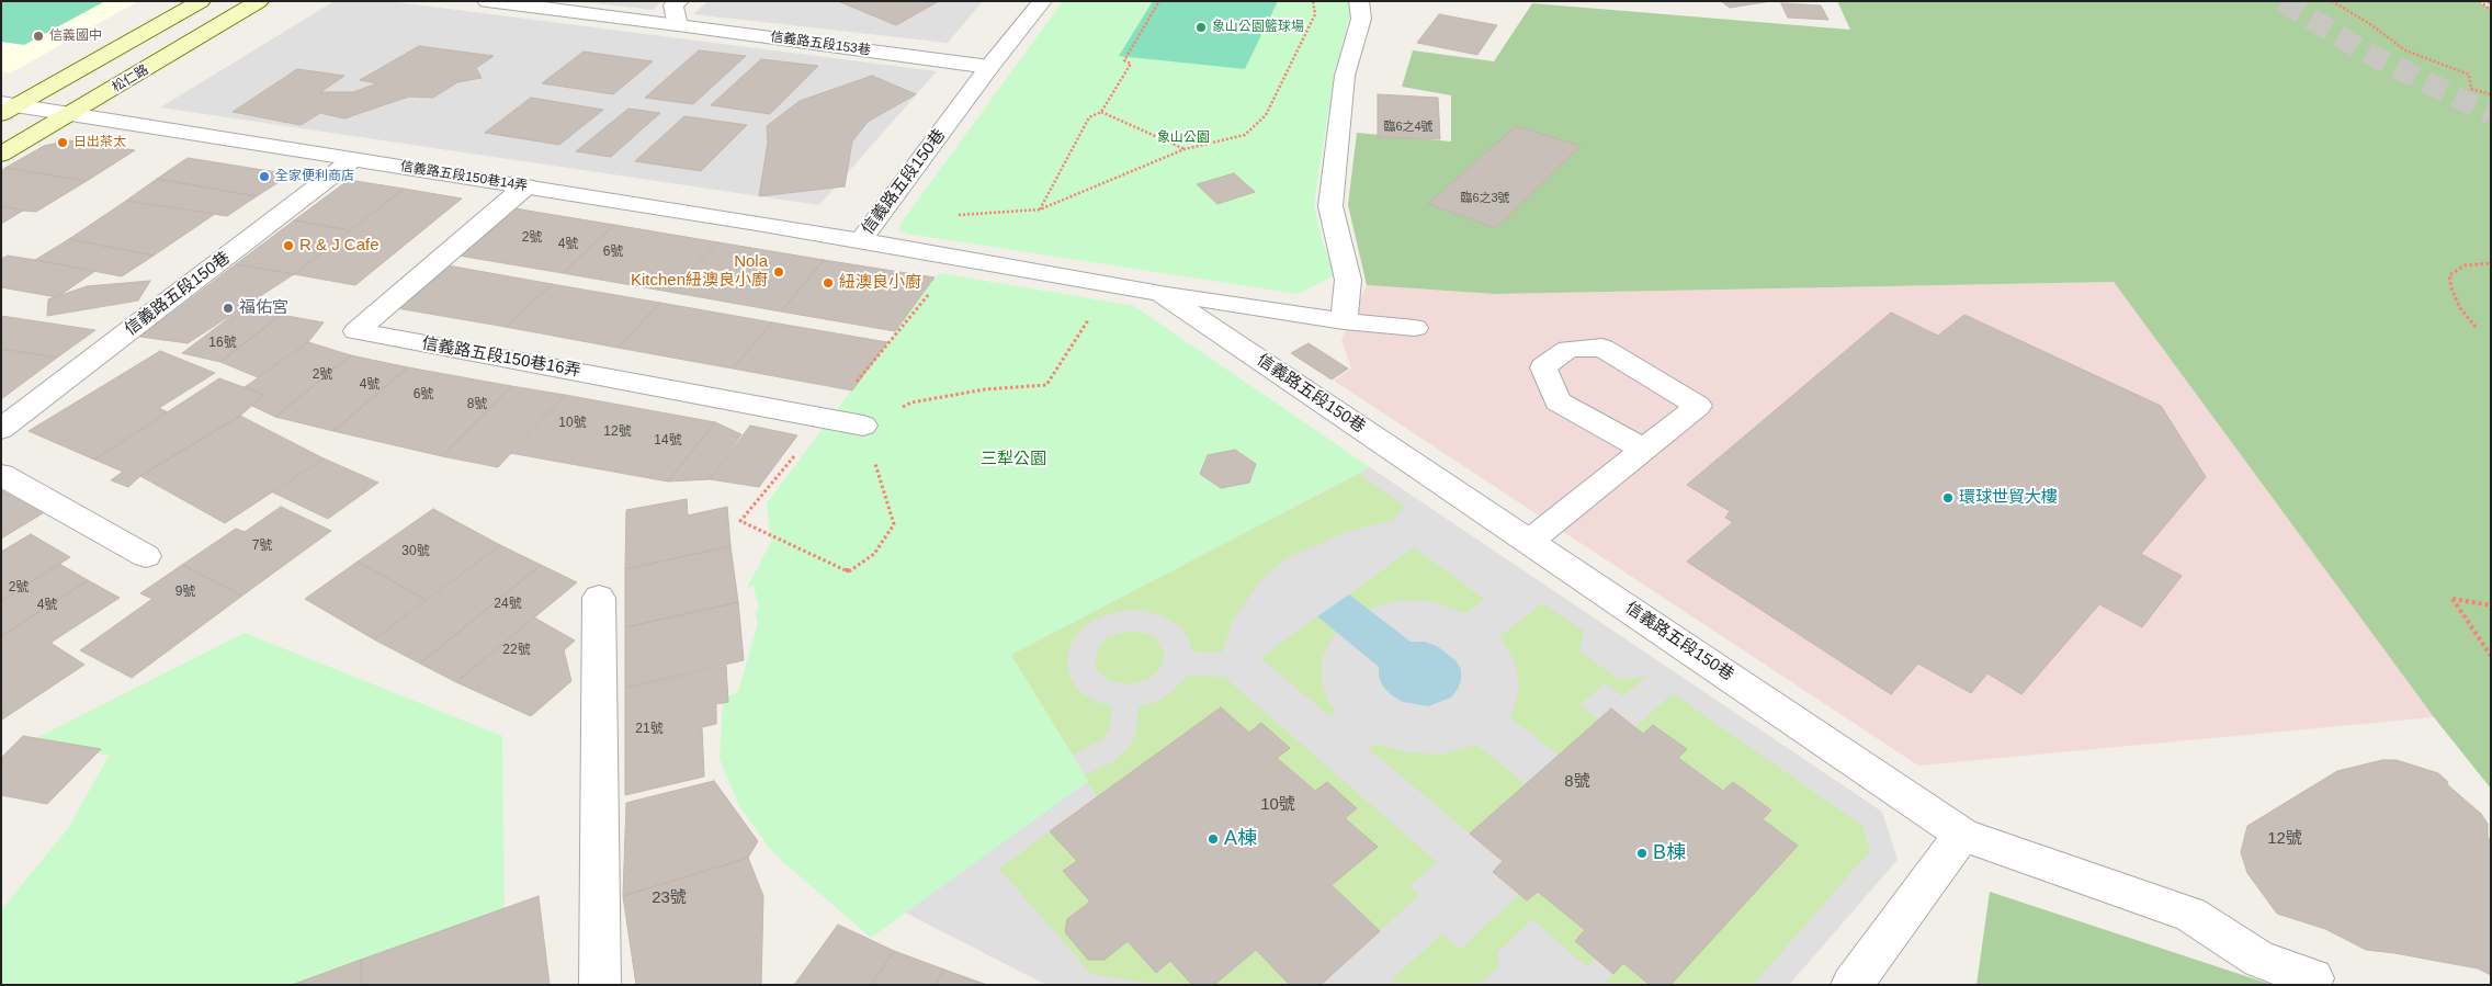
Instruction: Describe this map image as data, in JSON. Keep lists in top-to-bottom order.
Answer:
{
  "streets": {
    "street": [
      "信義路五段153巷",
      "松仁路",
      "信義路五段150巷14弄",
      "信義路五段150巷",
      "信義路五段150巷16弄"
    ]
  },
  "crossings": [
    ["信義路五段153巷", "信義路五段150巷"],
    ["松仁路", "信義路五段150巷14弄"],
    ["信義路五段150巷14弄", "信義路五段150巷"],
    ["信義路五段150巷14弄", "信義路五段150巷16弄"]
  ],
  "parks": ["象山公園", "三犁公園"],
  "places": [
    "象山公園籃球場",
    "信義國中",
    "日出茶太",
    "全家便利商店",
    "R & J Cafe",
    "Nola Kitchen紐澳良小廚",
    "紐澳良小廚",
    "福佑宮",
    "環球世貿大樓",
    "A棟",
    "B棟"
  ],
  "house_numbers": [
    "臨6之4號",
    "臨6之3號",
    "2號",
    "4號",
    "6號",
    "16號",
    "2號",
    "4號",
    "6號",
    "8號",
    "10號",
    "12號",
    "14號",
    "7號",
    "30號",
    "2號",
    "9號",
    "24號",
    "4號",
    "22號",
    "21號",
    "8號",
    "10號",
    "12號",
    "23號"
  ]
}
